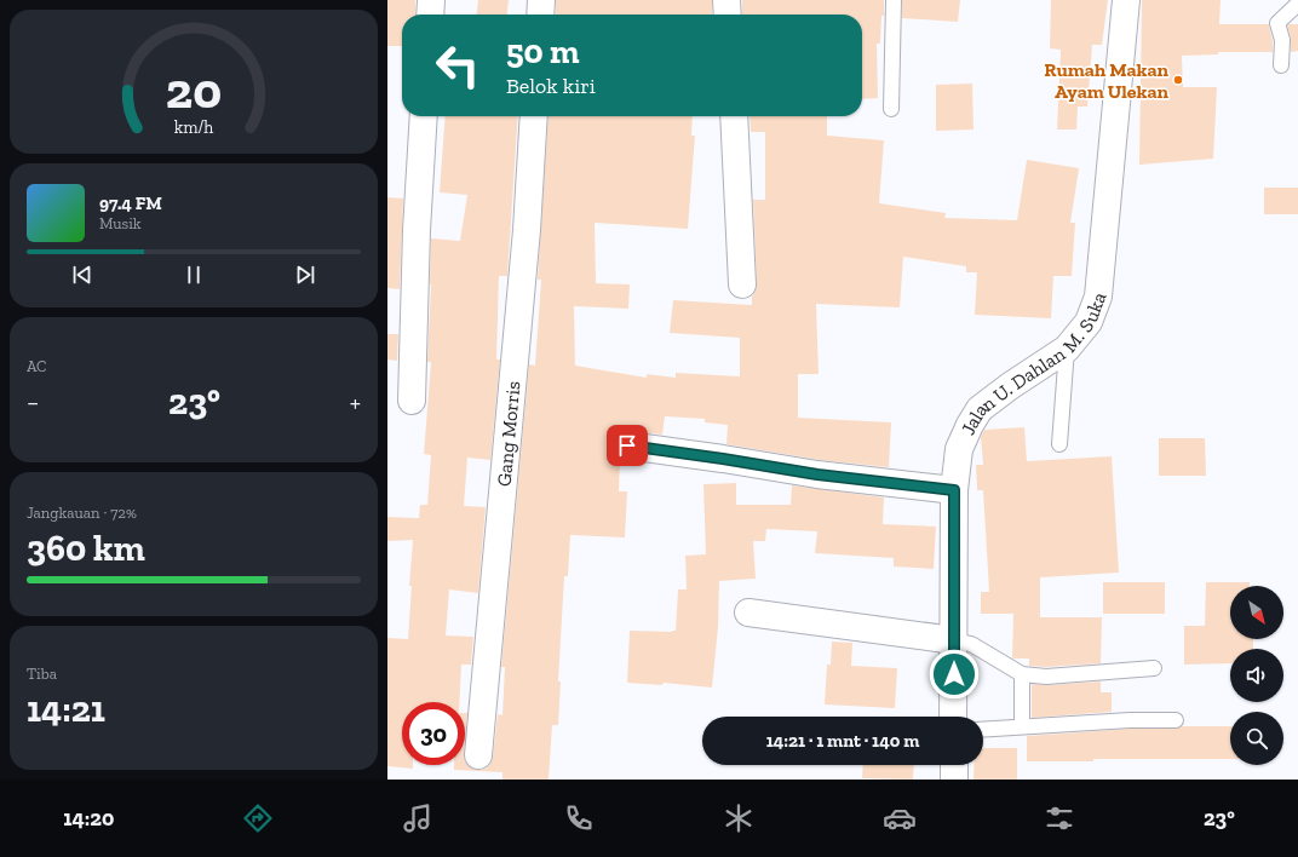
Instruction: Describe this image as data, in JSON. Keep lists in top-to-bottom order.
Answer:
{
  "streets": {
    "street": ["Jalan U. Dahlan M. Suka", "Gang Morris"]
  },
  "places": ["Rumah Makan Ayam Ulekan"],
  "north": "bottom right",
  "page": {
    "turn": ["50 m", "Belok kiri"],
    "song": ["97.4 FM", "Musik"],
    "tile": [
      "AC",
      ["Jangkauan · 72%", "360 km"],
      ["Tiba", "14:21"]
    ],
    "heat": ["−", "23°", "+"],
    "limit": "30",
    "trip": "14:21 · 1 mnt · 140 m",
    "tabs": ["14:20", "23°"],
    "gauge": ["20", "km/h"]
  }
}
